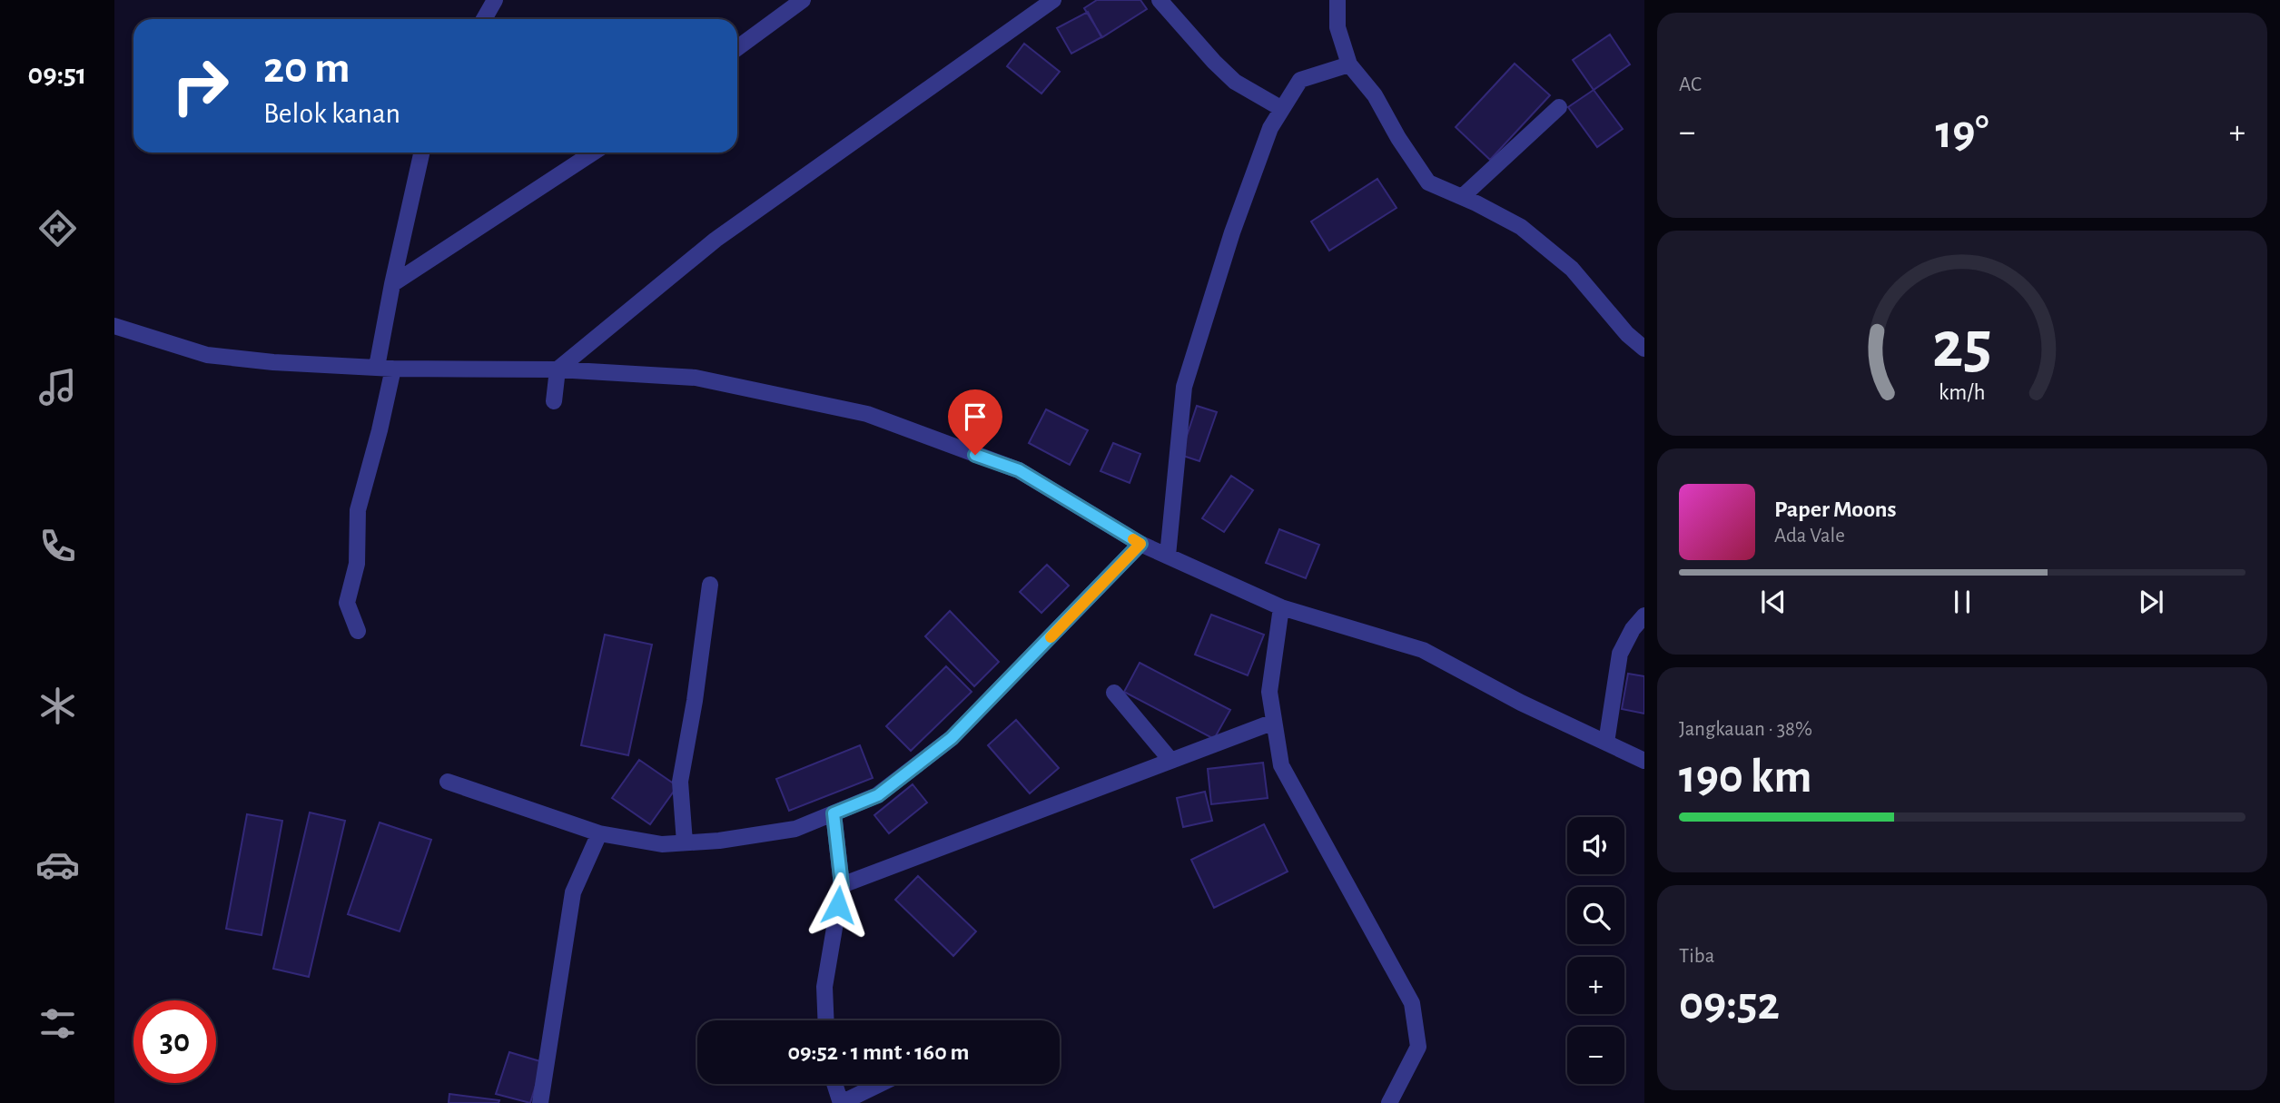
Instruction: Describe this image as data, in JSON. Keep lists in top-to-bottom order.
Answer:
{
  "page": {
    "tabs": "09:51",
    "tile": [
      "AC",
      ["Jangkauan · 38%", "190 km"],
      ["Tiba", "09:52"]
    ],
    "turn": ["20 m", "Belok kanan"],
    "heat": ["−", "19°", "+"],
    "song": ["Paper Moons", "Ada Vale"],
    "map_buttons": ["+", "−"],
    "limit": "30",
    "trip": "09:52 · 1 mnt · 160 m",
    "gauge": ["25", "km/h"]
  }
}
